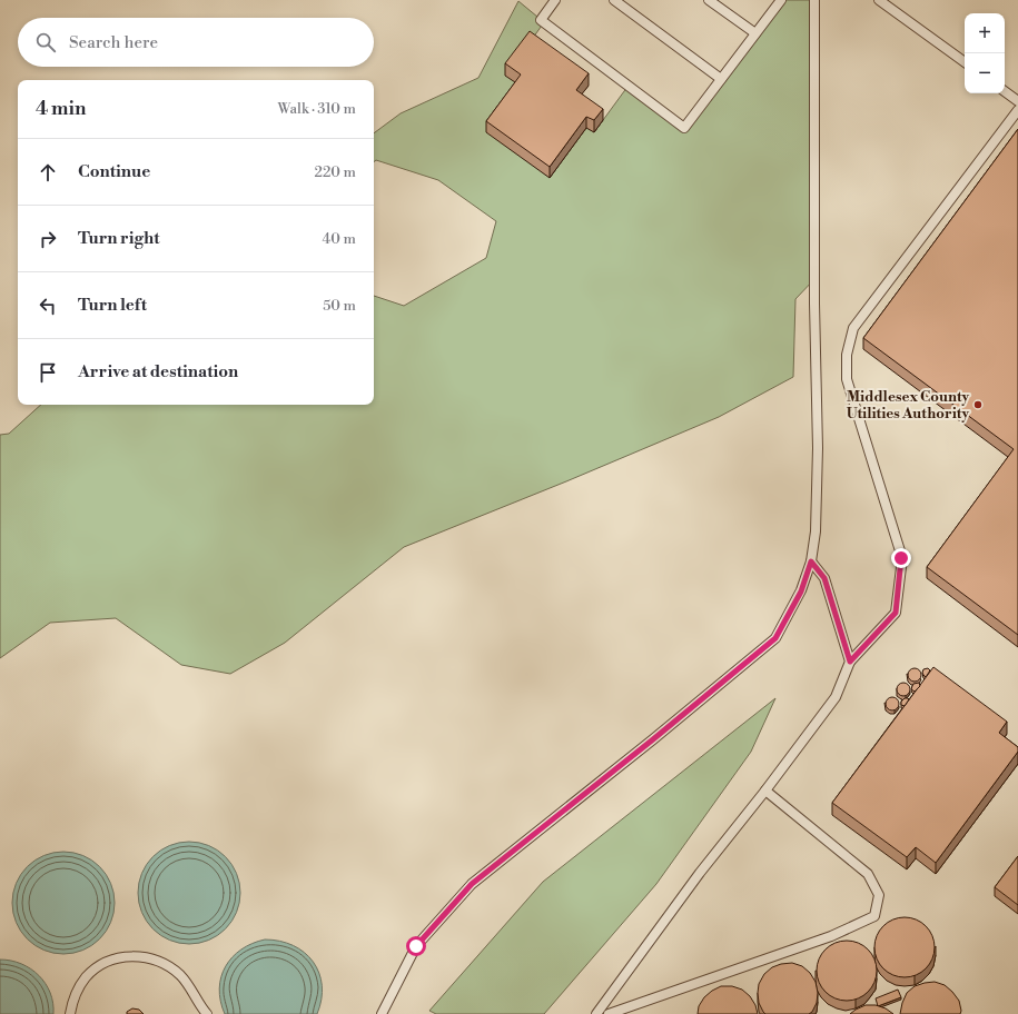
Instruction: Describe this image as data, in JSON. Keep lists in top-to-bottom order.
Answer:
{
  "places": ["Middlesex County Utilities Authority"],
  "page": {
    "map_buttons": ["+", "−"],
    "search": "Search here",
    "heading": ["4 min", "Walk · 310 m"],
    "list": [
      ["Continue", "220 m"],
      ["Turn right", "40 m"],
      ["Turn left", "50 m"],
      "Arrive at destination"
    ]
  }
}
